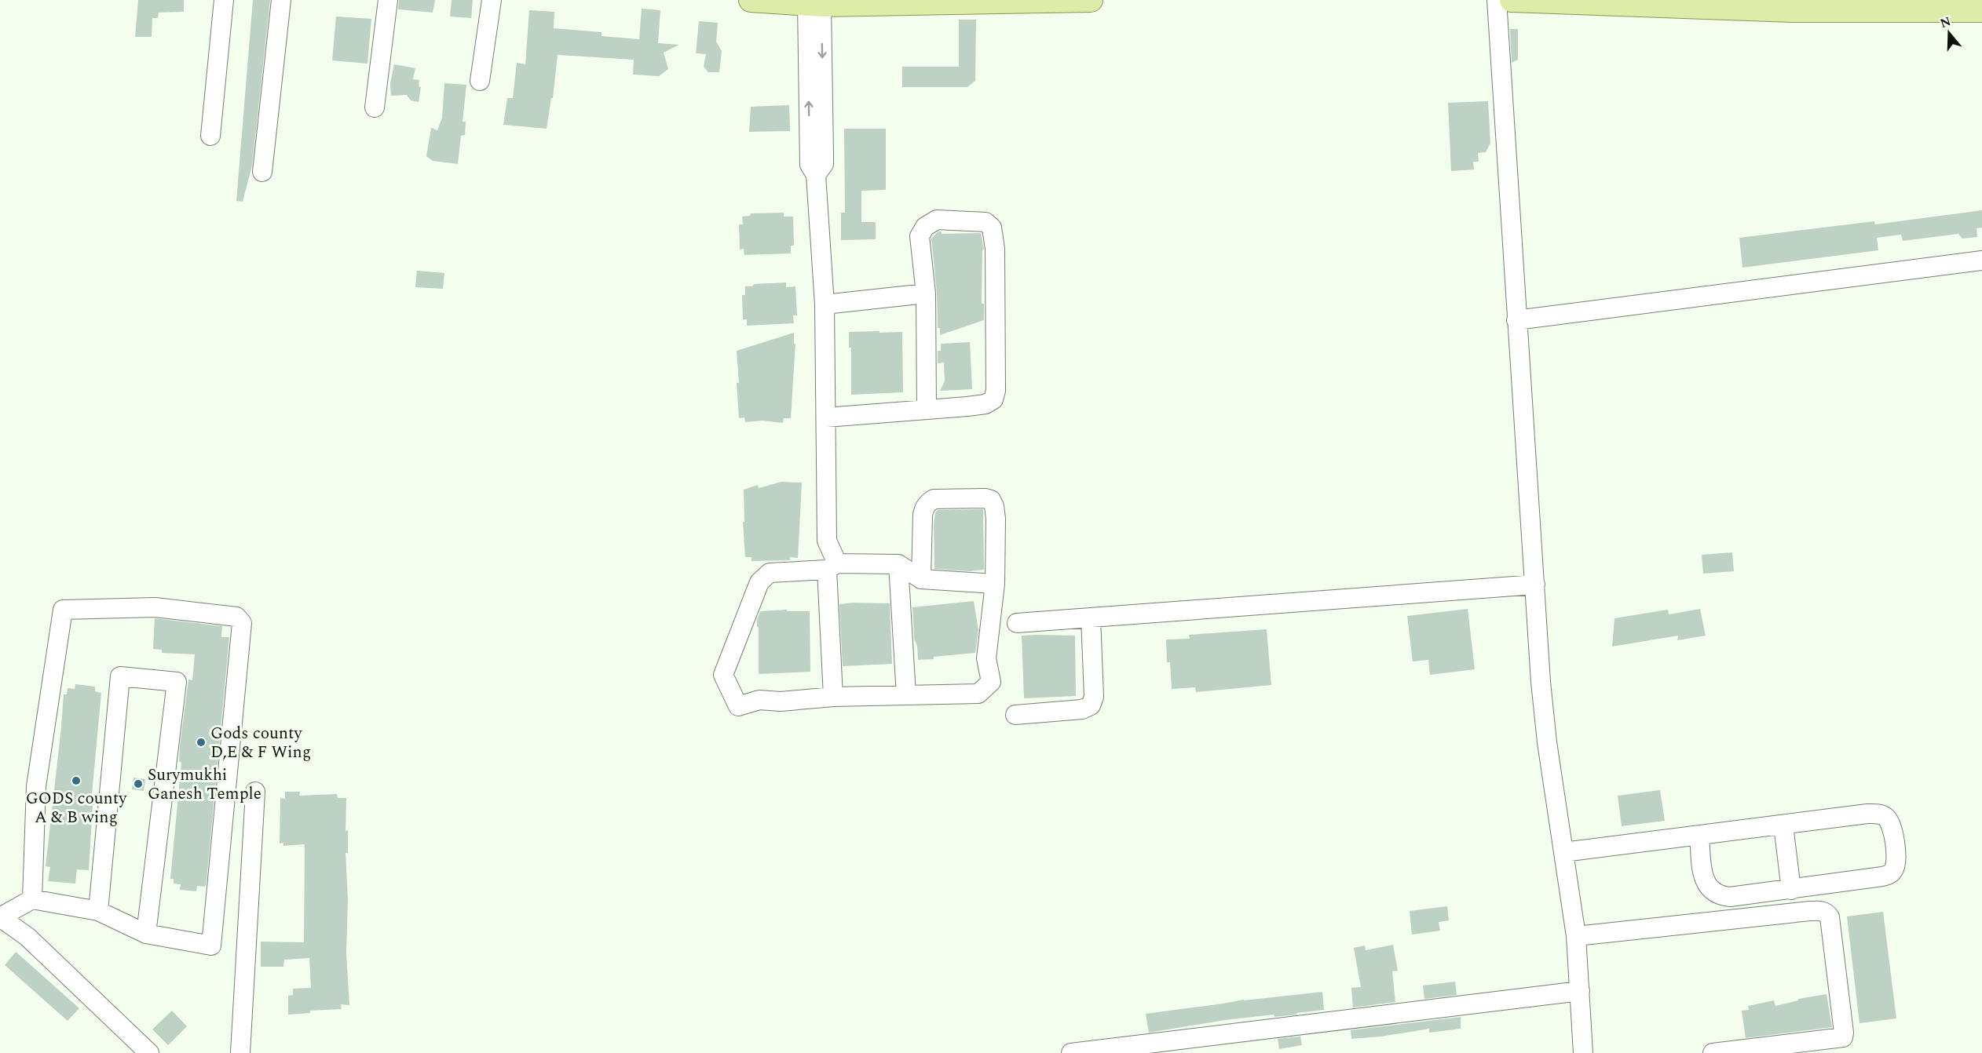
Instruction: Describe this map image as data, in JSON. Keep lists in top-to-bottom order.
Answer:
{
  "places": ["Gods county D,E & F Wing", "GODS county A & B wing", "Surymukhi Ganesh Temple"],
  "north": "top"
}
